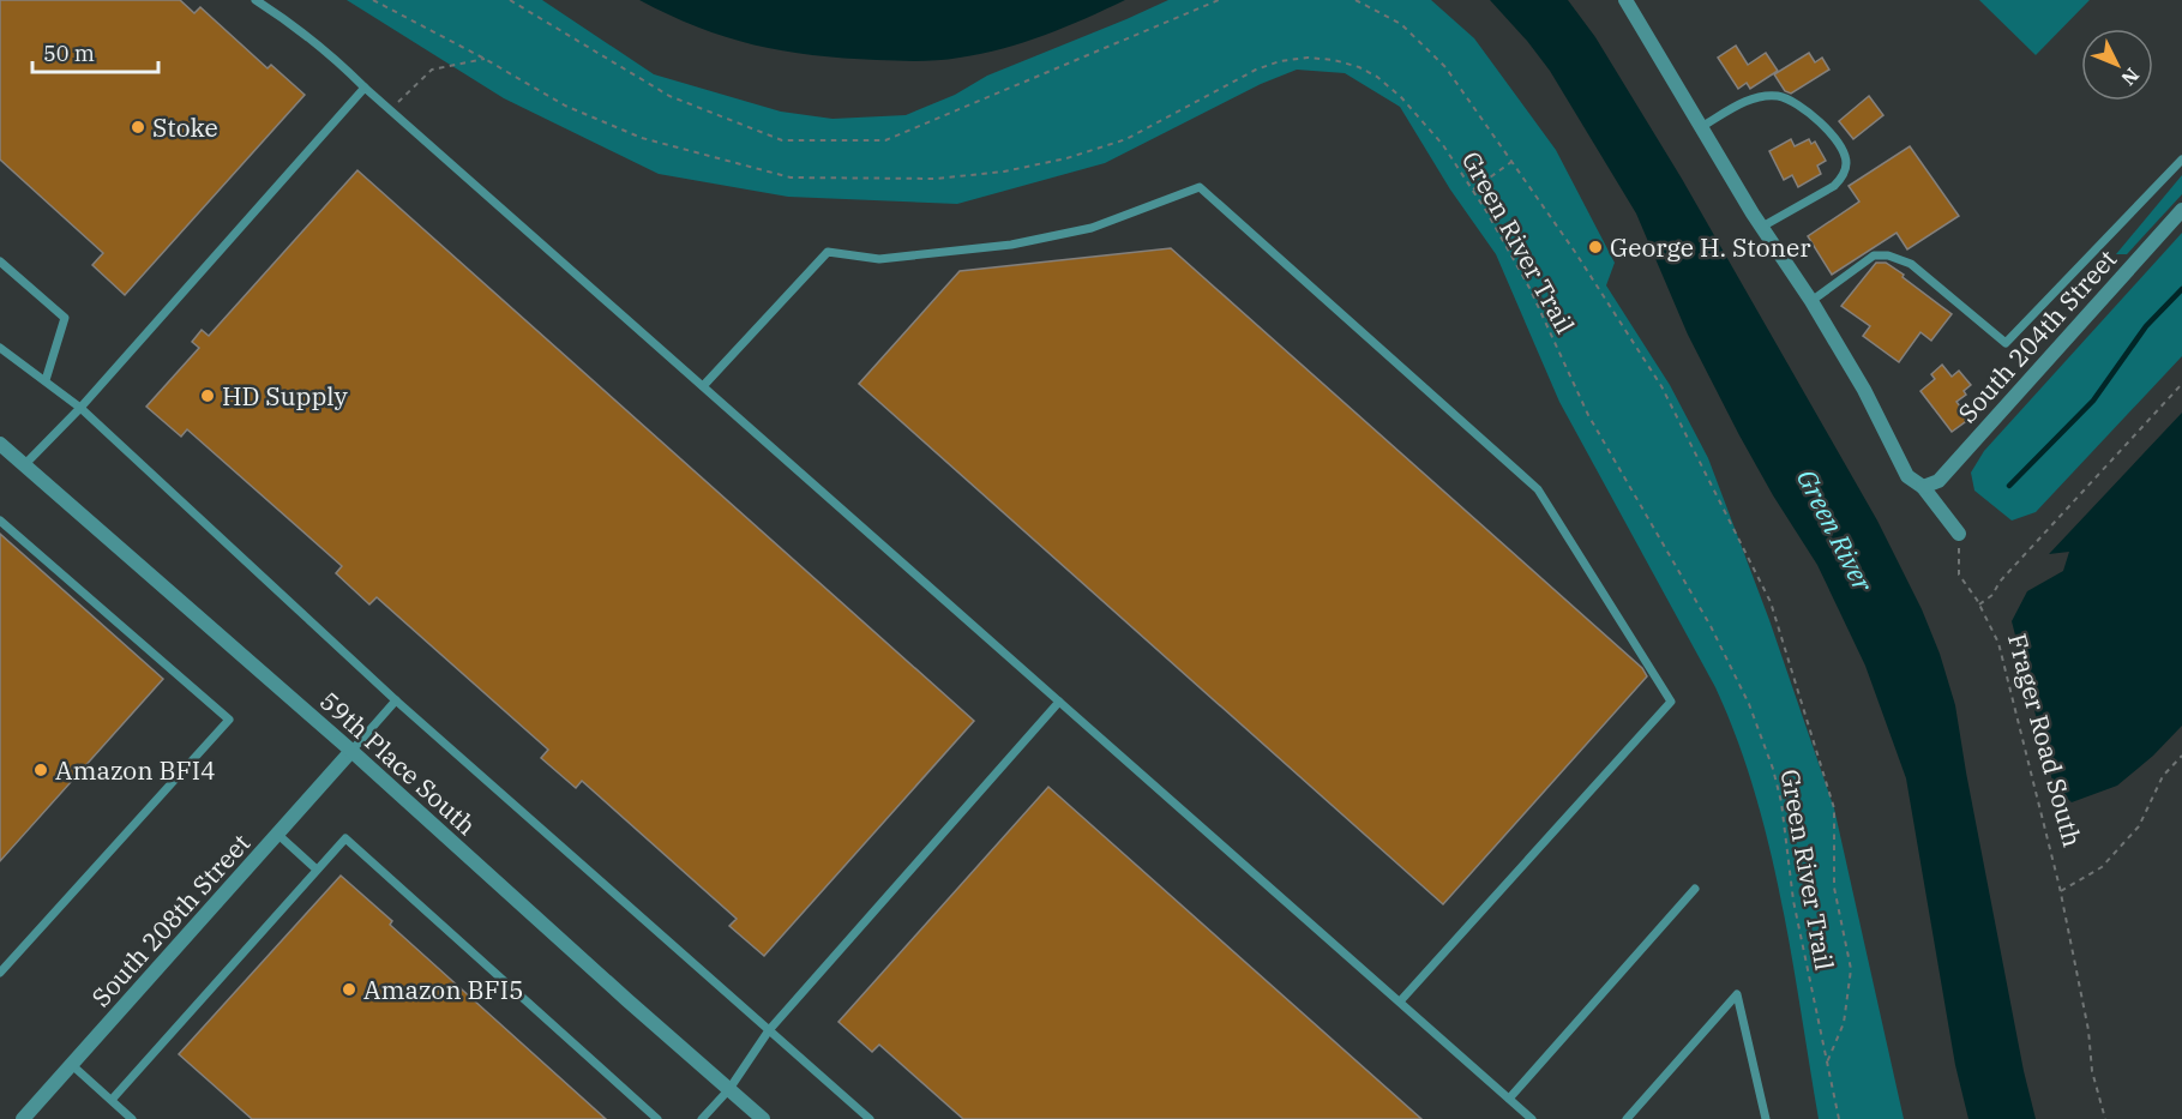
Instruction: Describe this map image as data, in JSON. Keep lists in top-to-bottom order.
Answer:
{
  "streets": {
    "street": ["South 204th Street", "59th Place South", "South 208th Street"],
    "path": ["Green River Trail", "Frager Road South"]
  },
  "crossings": [
    ["59th Place South", "South 208th Street"]
  ],
  "water": ["Green River"],
  "places": [
    "Stoke",
    "George H. Stoner",
    "HD Supply",
    "Amazon BFI4",
    "Amazon BFI5"
  ],
  "scale_bar": "50 m",
  "north": "bottom right"
}
